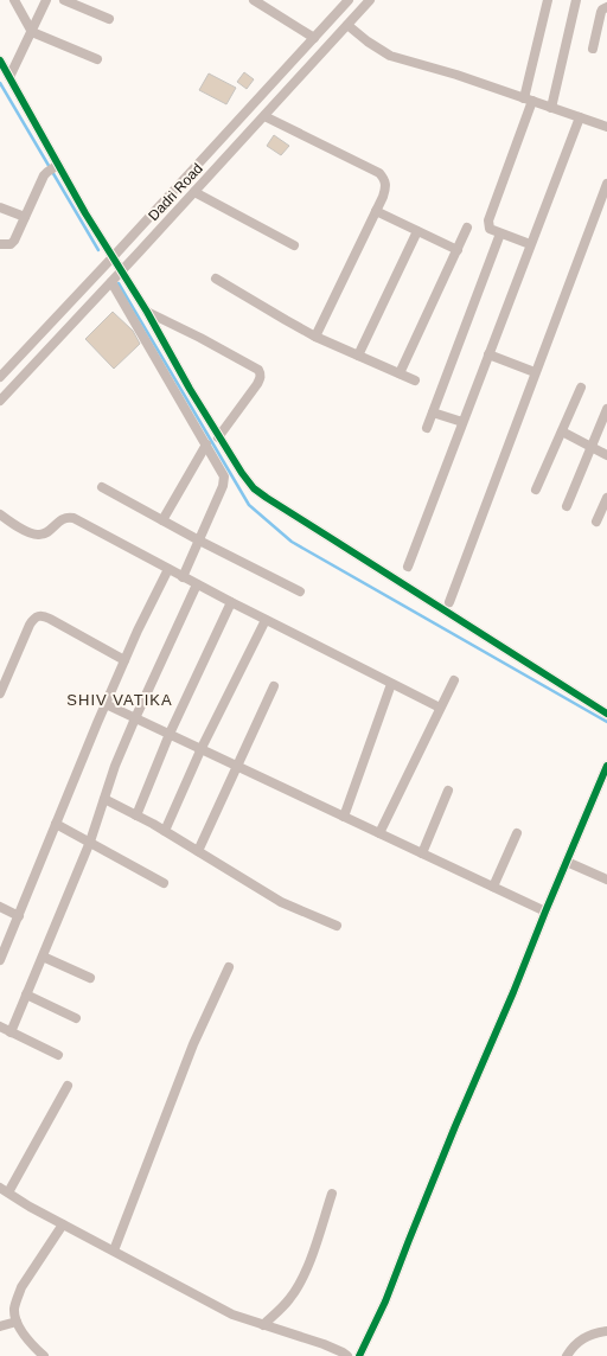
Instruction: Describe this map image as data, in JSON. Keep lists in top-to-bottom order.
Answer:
{
  "streets": {
    "street": ["Dadri Road"]
  },
  "districts": ["SHIV VATIKA"]
}
